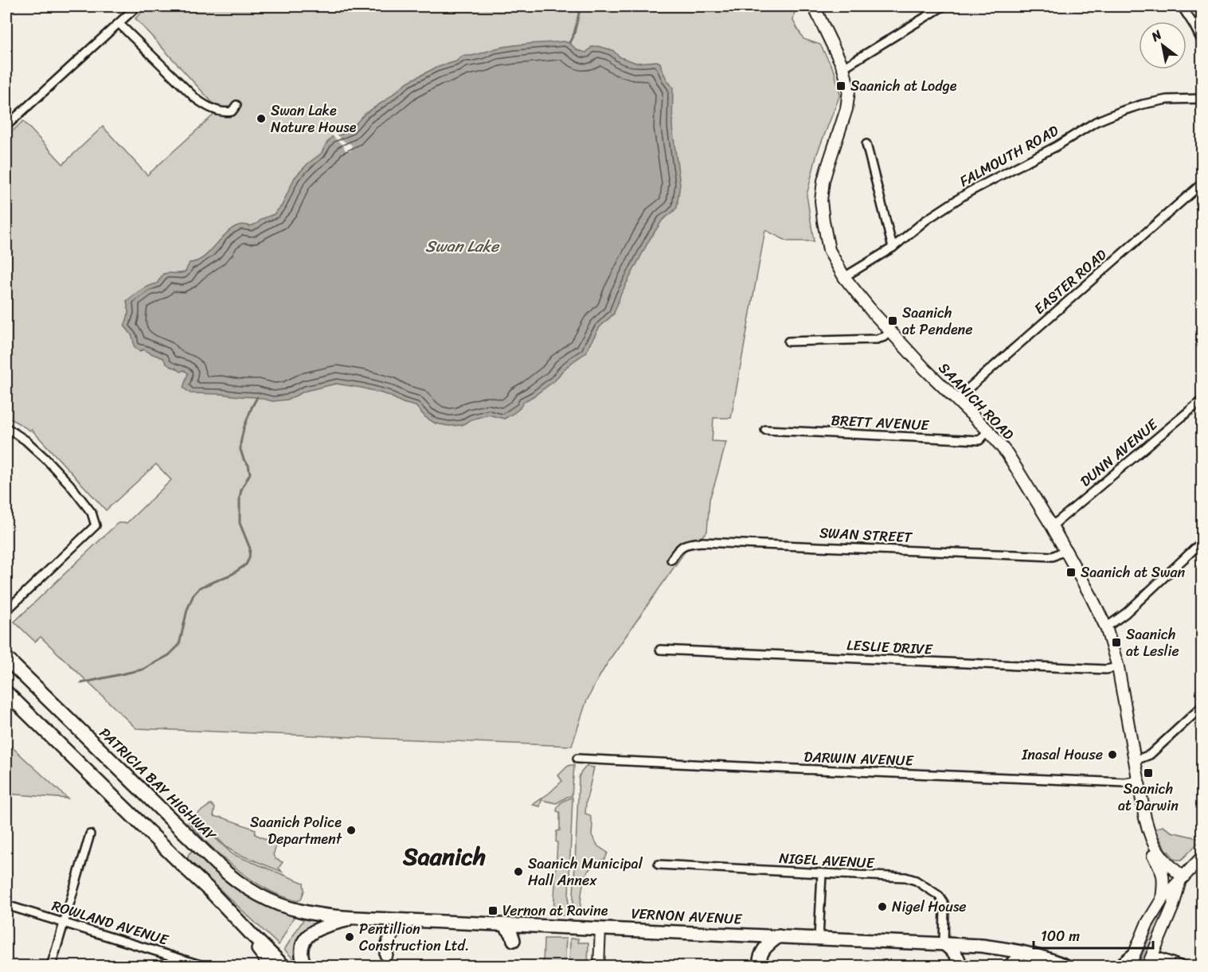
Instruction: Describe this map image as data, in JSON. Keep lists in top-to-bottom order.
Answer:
{
  "streets": {
    "highway": ["PATRICIA BAY HIGHWAY", "VERNON AVENUE"],
    "main road": ["SAANICH ROAD"],
    "street": [
      "FALMOUTH ROAD",
      "EASTER ROAD",
      "BRETT AVENUE",
      "DUNN AVENUE",
      "SWAN STREET",
      "LESLIE DRIVE",
      "DARWIN AVENUE",
      "NIGEL AVENUE",
      "ROWLAND AVENUE"
    ]
  },
  "crossings": [
    ["FALMOUTH ROAD", "SAANICH ROAD"],
    ["EASTER ROAD", "SAANICH ROAD"],
    ["SAANICH ROAD", "BRETT AVENUE"],
    ["SAANICH ROAD", "DUNN AVENUE"],
    ["SAANICH ROAD", "SWAN STREET"],
    ["SAANICH ROAD", "LESLIE DRIVE"],
    ["SAANICH ROAD", "DARWIN AVENUE"],
    ["PATRICIA BAY HIGHWAY", "VERNON AVENUE"],
    ["NIGEL AVENUE", "VERNON AVENUE"]
  ],
  "districts": ["Saanich"],
  "water": ["Swan Lake"],
  "places": {
    "transit": [
      "Saanich at Lodge",
      "Saanich at Pendene",
      "Saanich at Swan",
      "Saanich at Leslie",
      "Saanich at Darwin",
      "Vernon at Ravine"
    ],
    "other": [
      "Swan Lake Nature House",
      "Inasal House",
      "Saanich Police Department",
      "Saanich Municipal Hall Annex",
      "Nigel House",
      "Pentillion Construction Ltd."
    ]
  },
  "scale_bar": "100 m",
  "north": "top left"
}
